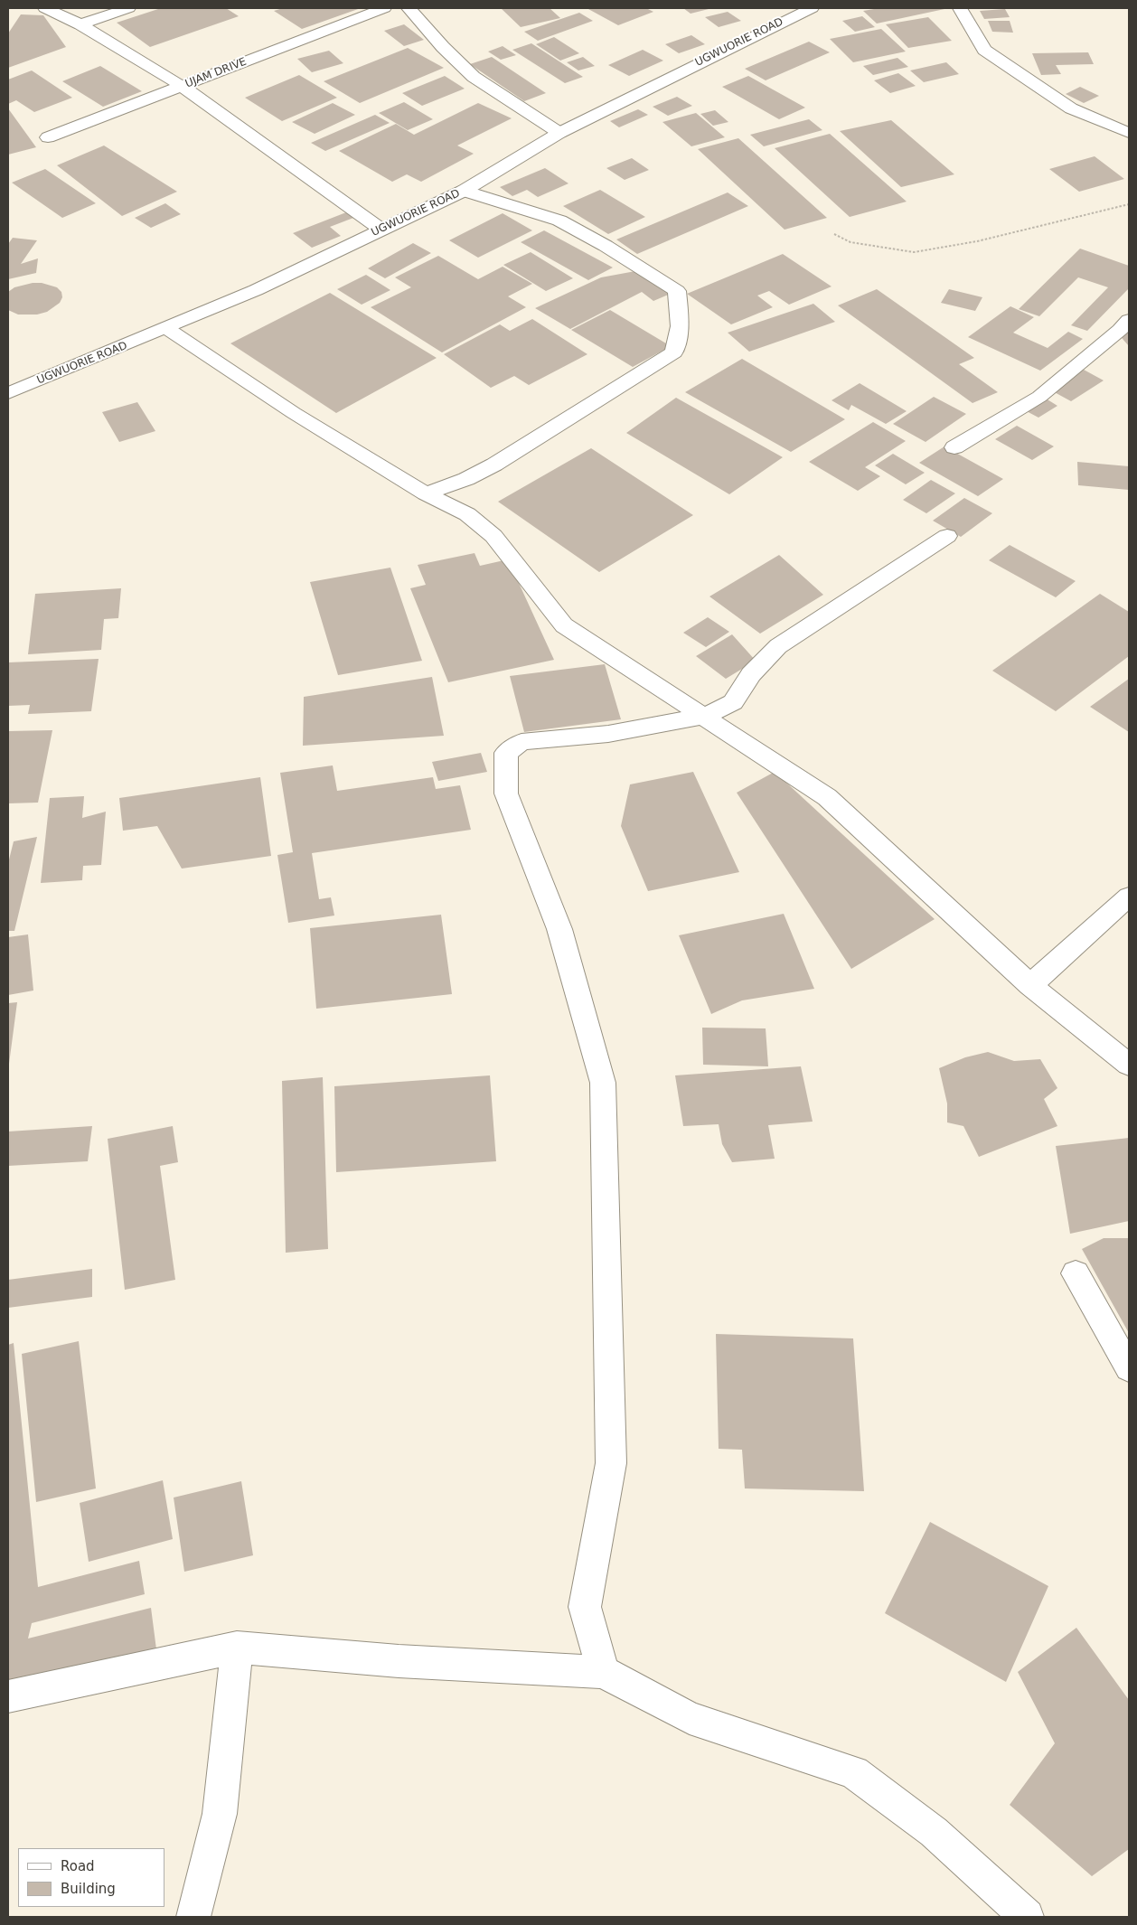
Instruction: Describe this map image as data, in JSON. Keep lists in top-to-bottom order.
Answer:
{
  "streets": {
    "street": ["UGWUORIE ROAD", "UJAM DRIVE"]
  },
  "legend": ["Road", "Building"]
}
